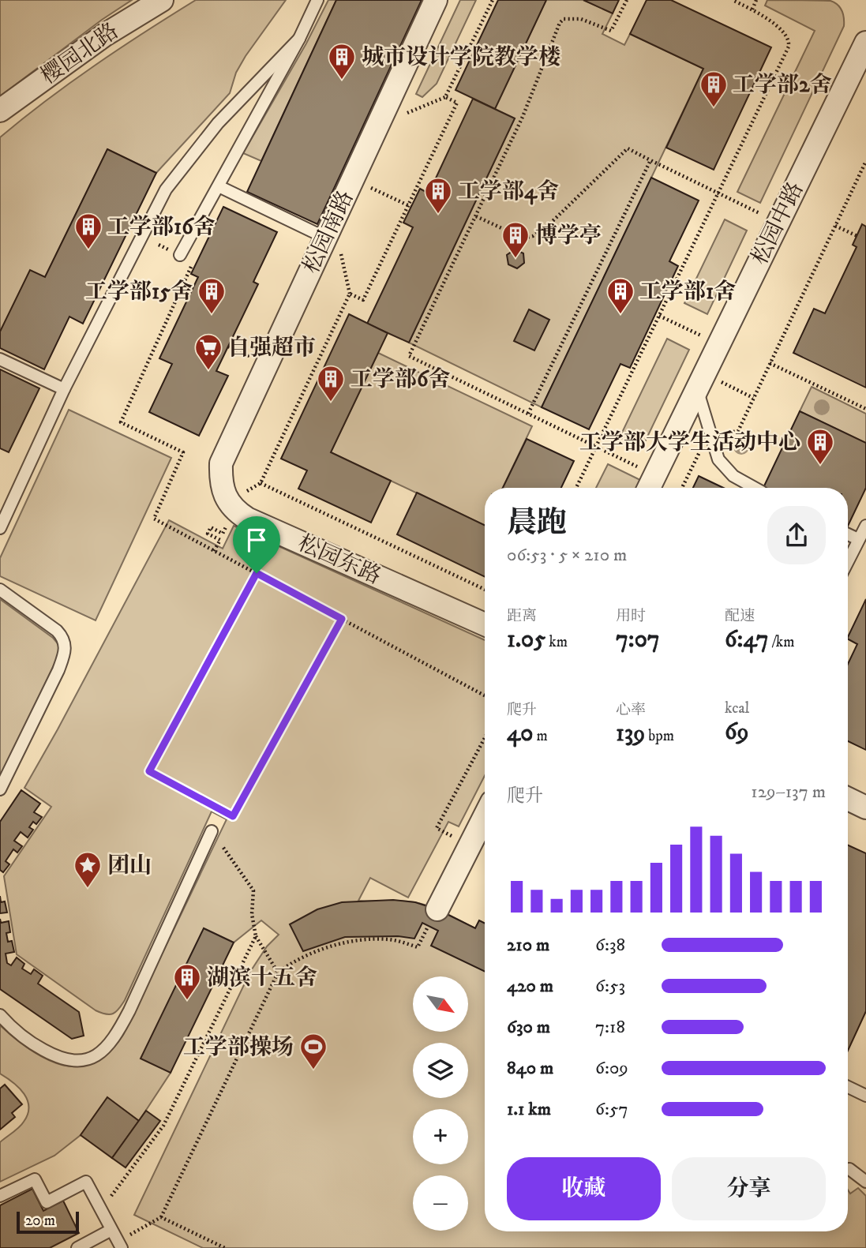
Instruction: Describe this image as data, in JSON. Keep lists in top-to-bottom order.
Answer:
{
  "streets": {
    "street": [
      "樱园北路",
      "松园中路",
      "松园南路",
      "松园东路"
    ]
  },
  "crossings": [
    ["松园南路", "松园东路"]
  ],
  "places": {
    "building": [
      "城市设计学院教学楼",
      "工学部2舍",
      "工学部4舍",
      "工学部16舍",
      "博学亭",
      "工学部15舍",
      "工学部1舍",
      "工学部6舍",
      "工学部大学生活动中心",
      "湖滨十五舍"
    ],
    "supermarket": ["自强超市"],
    "place": ["团山"],
    "sports": ["工学部操场"]
  },
  "scale_bar": "20 m",
  "north": "bottom right",
  "page": {
    "heading": ["晨跑", "06:53 · 5 × 210 m"],
    "stats": [
      ["距离", "1.05 km"],
      ["用时", "7:07"],
      ["配速", "6:47 /km"],
      ["爬升", "40 m"],
      ["心率", "139 bpm"],
      ["kcal", "69"]
    ],
    "chart": ["爬升", "129–137 m"],
    "list": [
      {
        "name": "210 m",
        "note": "6:38"
      },
      {
        "name": "420 m",
        "note": "6:53"
      },
      {
        "name": "630 m",
        "note": "7:18"
      },
      {
        "name": "840 m",
        "note": "6:09"
      },
      {
        "name": "1.1 km",
        "note": "6:57"
      }
    ],
    "map_buttons": ["+", "−"],
    "buttons": ["收藏", "分享"],
    "scale": "20 m"
  }
}
